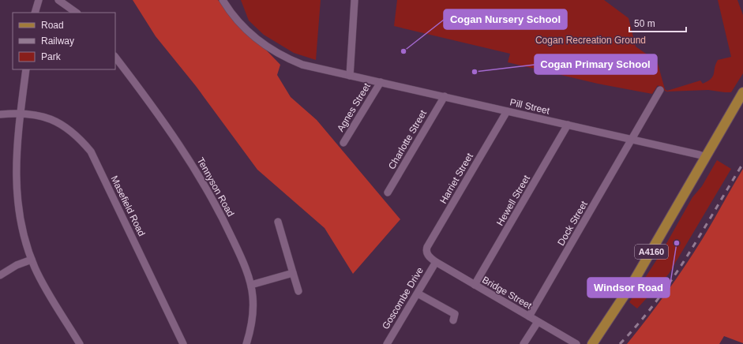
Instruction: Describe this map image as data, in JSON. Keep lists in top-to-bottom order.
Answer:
{
  "streets": {
    "main road": ["A4160"],
    "street": [
      "Pill Street",
      "Agnes Street",
      "Charlotte Street",
      "Harriet Street",
      "Tennyson Road",
      "Hewell Street",
      "Masefield Road",
      "Dock Street",
      "Bridge Street",
      "Goscombe Drive"
    ]
  },
  "crossings": [
    ["Pill Street", "Agnes Street"],
    ["Pill Street", "Charlotte Street"],
    ["Pill Street", "Harriet Street"],
    ["Pill Street", "Hewell Street"],
    ["Pill Street", "Dock Street"],
    ["Pill Street", "A4160"],
    ["Harriet Street", "Bridge Street"],
    ["Hewell Street", "Bridge Street"],
    ["Dock Street", "Bridge Street"],
    ["Bridge Street", "Goscombe Drive"]
  ],
  "parks": ["Cogan Recreation Ground"],
  "places": ["Cogan Nursery School", "Cogan Primary School", "Windsor Road"],
  "legend": ["Road", "Railway", "Park"],
  "scale_bar": "50 m"
}
